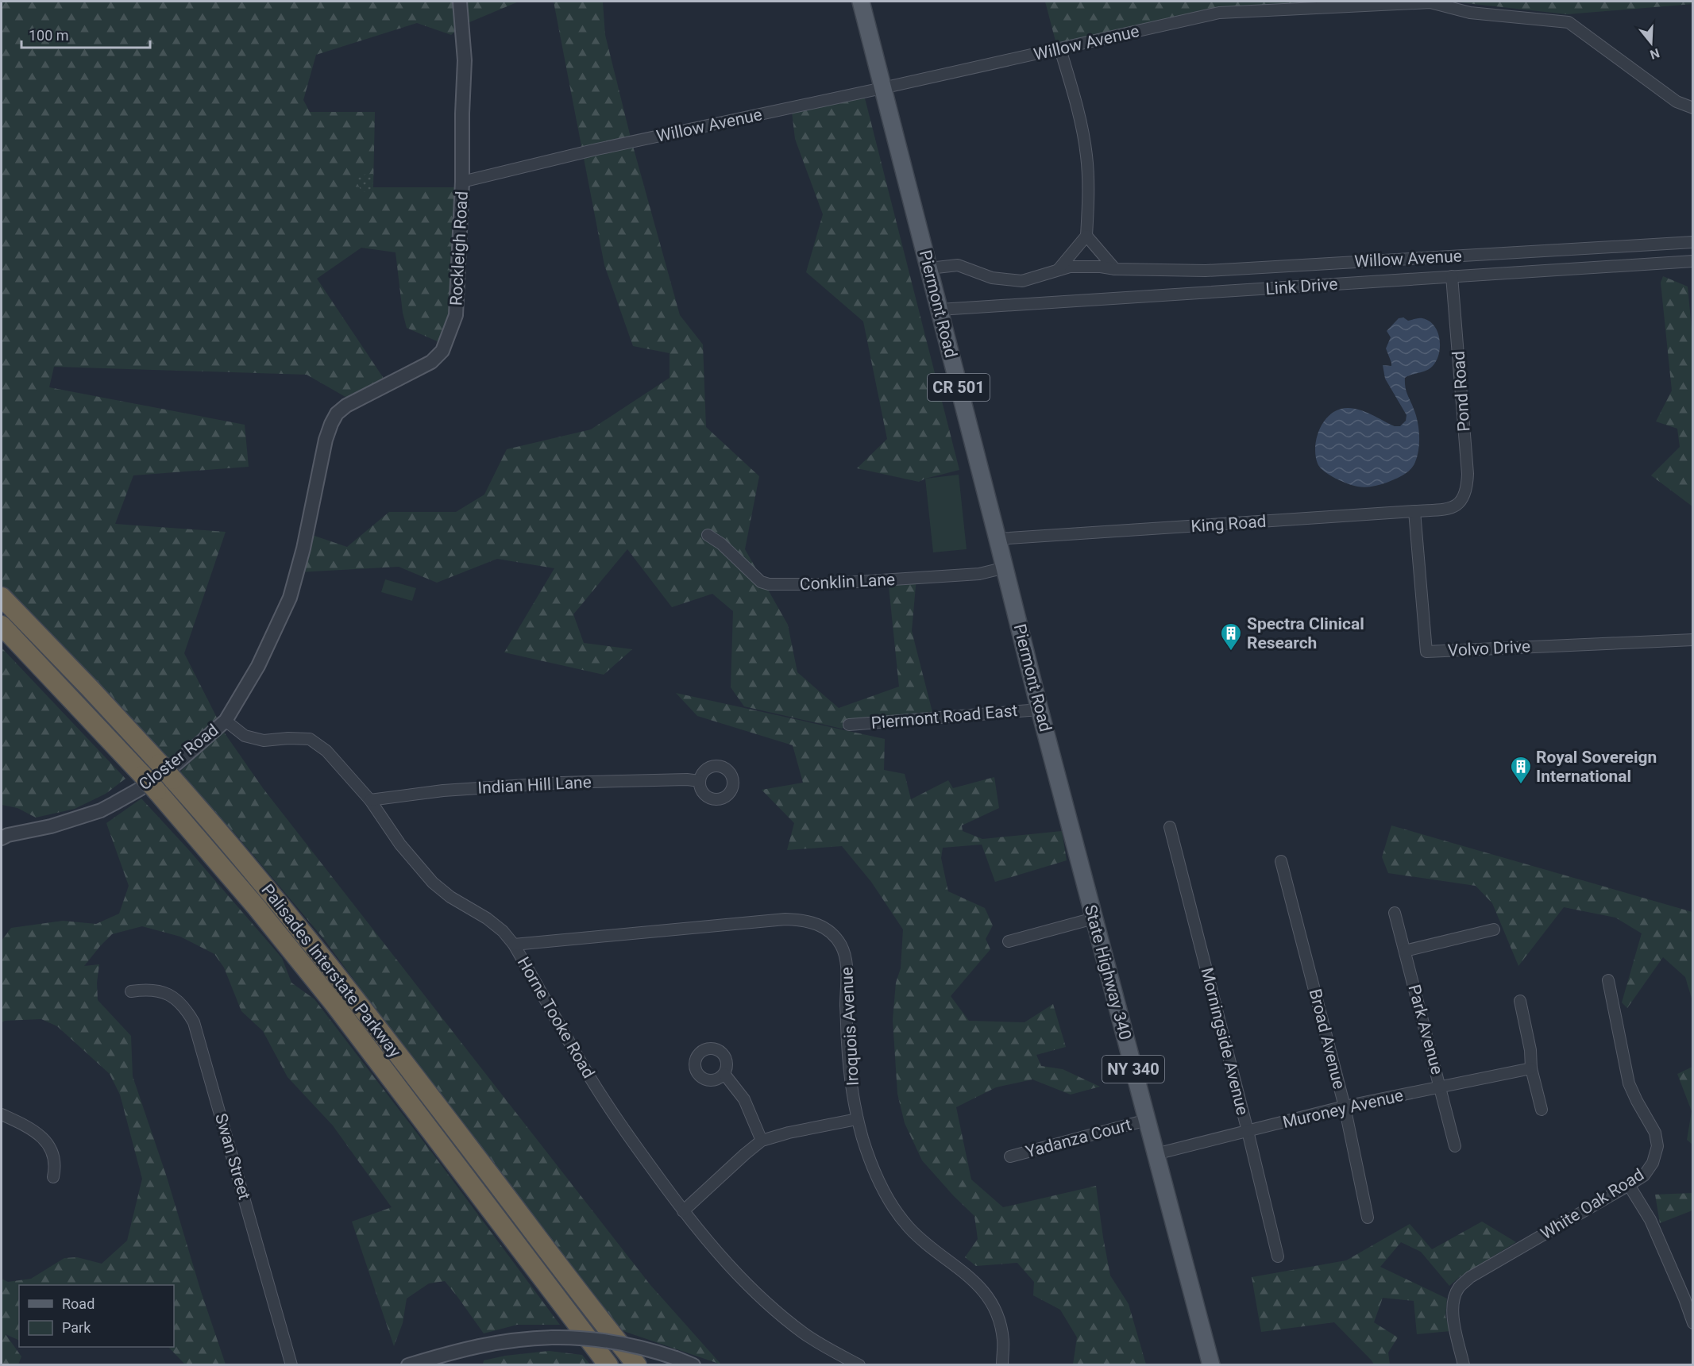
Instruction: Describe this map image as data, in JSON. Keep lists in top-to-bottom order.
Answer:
{
  "streets": {
    "highway": ["Palisades Interstate Parkway"],
    "main road": [
      "Piermont Road",
      "CR 501",
      "State Highway 340",
      "NY 340"
    ],
    "street": [
      "Willow Avenue",
      "Rockleigh Road",
      "Link Drive",
      "Pond Road",
      "King Road",
      "Conklin Lane",
      "Volvo Drive",
      "Piermont Road East",
      "Closter Road",
      "Indian Hill Lane",
      "Horne Tooke Road",
      "Iroquois Avenue",
      "Park Avenue",
      "Broad Avenue",
      "Morningside Avenue",
      "Muroney Avenue",
      "Yadanza Court",
      "Swan Street",
      "White Oak Road"
    ]
  },
  "crossings": [
    ["Willow Avenue", "Rockleigh Road"],
    ["Willow Avenue", "Piermont Road"],
    ["Rockleigh Road", "Closter Road"],
    ["Link Drive", "Piermont Road"],
    ["Link Drive", "Pond Road"],
    ["Piermont Road", "King Road"],
    ["Piermont Road", "Conklin Lane"],
    ["Piermont Road", "Piermont Road East"],
    ["Piermont Road", "State Highway 340"],
    ["Pond Road", "King Road"],
    ["King Road", "Volvo Drive"],
    ["Closter Road", "Horne Tooke Road"],
    ["Indian Hill Lane", "Horne Tooke Road"],
    ["State Highway 340", "Muroney Avenue"],
    ["State Highway 340", "Yadanza Court"],
    ["Horne Tooke Road", "Iroquois Avenue"],
    ["Park Avenue", "Muroney Avenue"],
    ["Broad Avenue", "Muroney Avenue"],
    ["Morningside Avenue", "Muroney Avenue"]
  ],
  "places": {
    "building": ["Spectra Clinical Research", "Royal Sovereign International"]
  },
  "legend": ["Road", "Park"],
  "scale_bar": "100 m",
  "north": "bottom"
}
